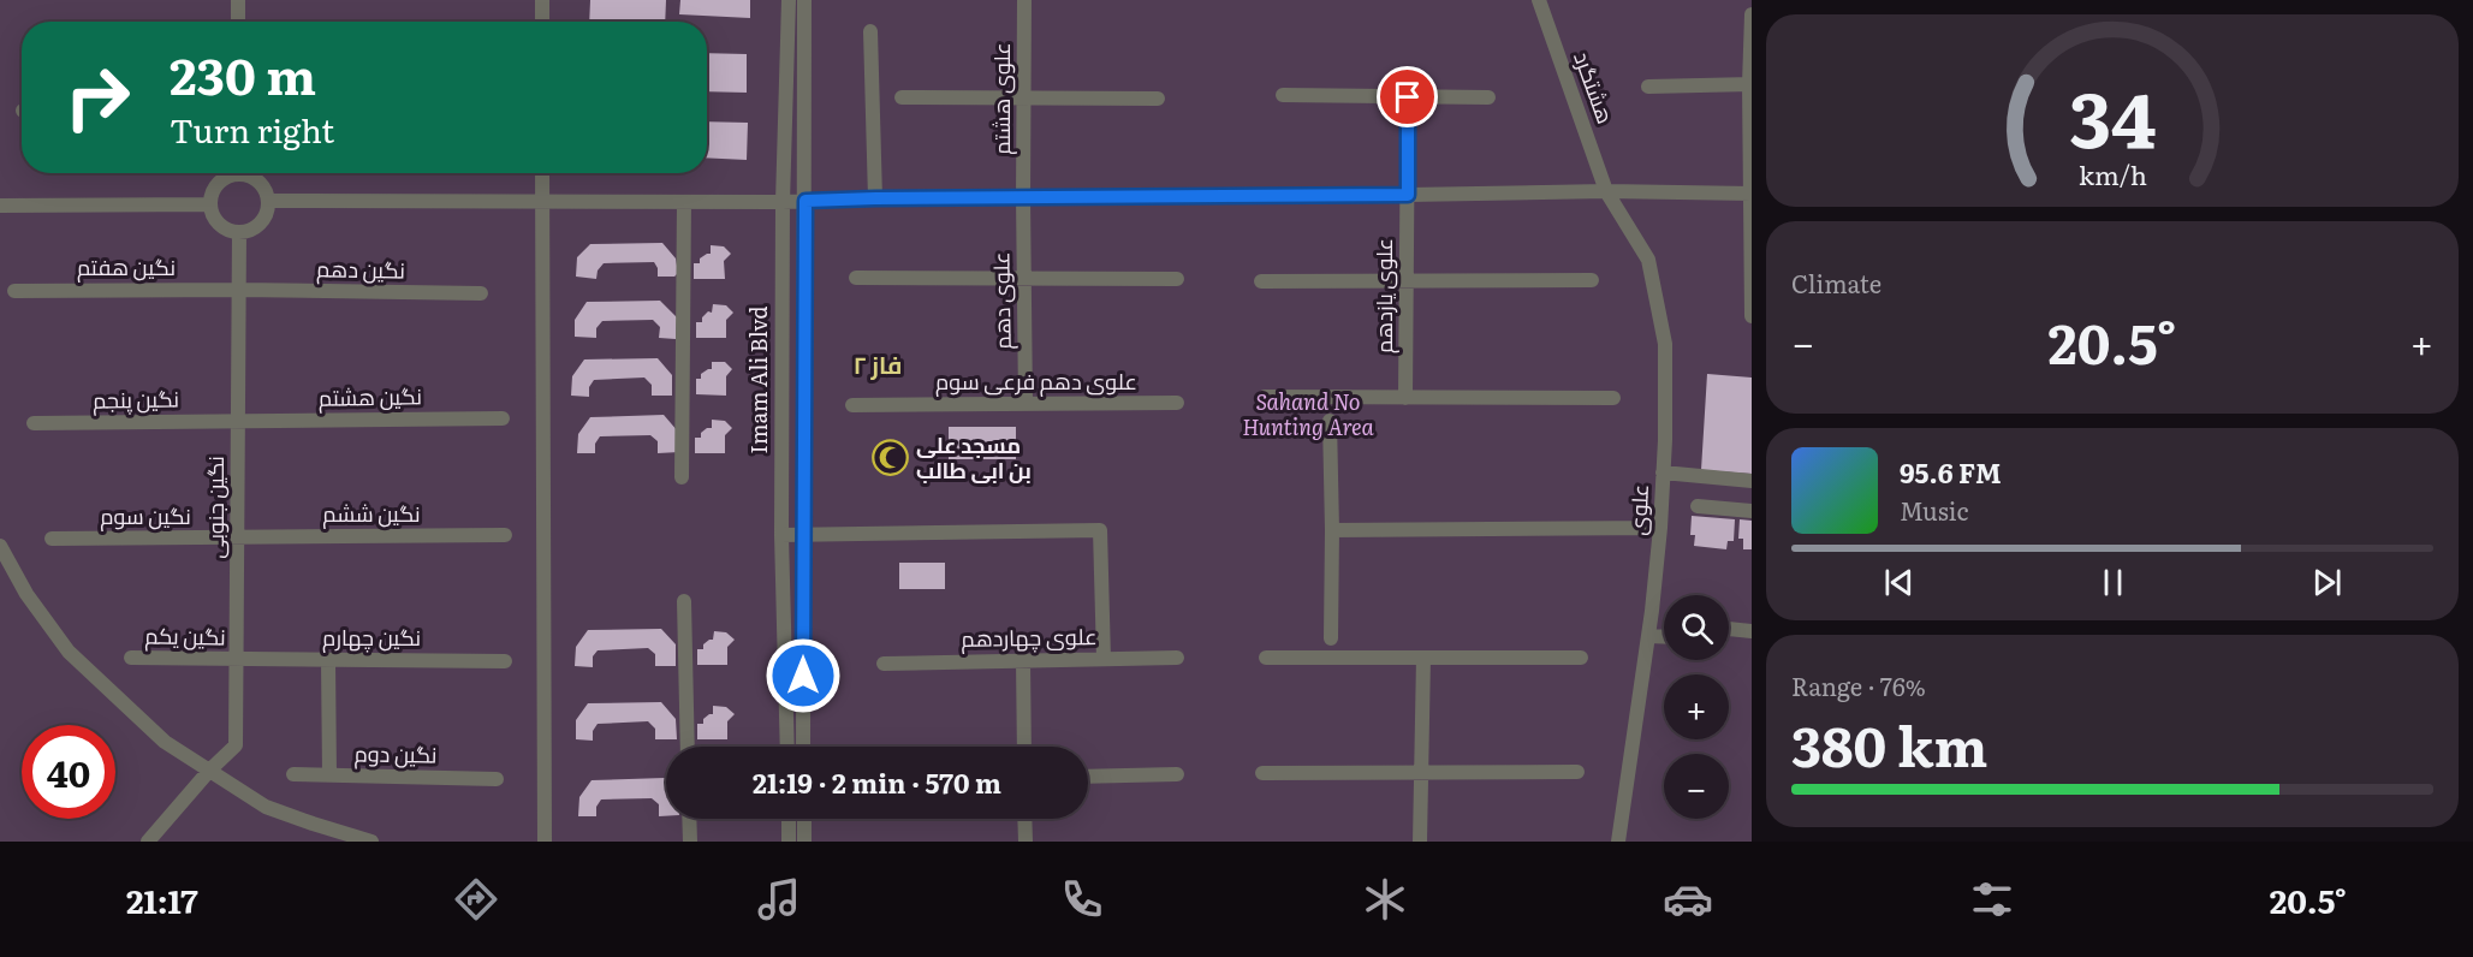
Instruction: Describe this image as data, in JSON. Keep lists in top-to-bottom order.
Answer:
{
  "streets": {
    "street": [
      "هشتگرد",
      "علوی هشتم",
      "نگین هفتم",
      "نگین دهم",
      "علوی یازدهم",
      "علوی دهم",
      "Imam Ali Blvd",
      "علوی دهم فرعی سوم",
      "نگین هشتم",
      "نگین پنجم",
      "نگین جنوبی",
      "علوی",
      "نگین ششم",
      "نگین سوم",
      "نگین یکم",
      "نگین چهارم",
      "علوی چهاردهم",
      "نگین دوم"
    ]
  },
  "crossings": [
    ["هشتگرد", "علوی"],
    ["علوی هشتم", "علوی دهم"],
    ["نگین هفتم", "نگین دهم"],
    ["نگین هفتم", "نگین جنوبی"],
    ["نگین دهم", "نگین جنوبی"],
    ["علوی دهم", "علوی دهم فرعی سوم"],
    ["نگین هشتم", "نگین پنجم"],
    ["نگین هشتم", "نگین جنوبی"],
    ["نگین پنجم", "نگین جنوبی"],
    ["نگین جنوبی", "نگین ششم"],
    ["نگین جنوبی", "نگین سوم"],
    ["نگین جنوبی", "نگین یکم"],
    ["نگین جنوبی", "نگین چهارم"],
    ["نگین ششم", "نگین سوم"],
    ["نگین یکم", "نگین چهارم"]
  ],
  "districts": ["فاز ۲"],
  "parks": ["Sahand No Hunting Area"],
  "places": {
    "mosque": ["مسجد علی بن ابی طالب"]
  },
  "page": {
    "turn": ["230 m", "Turn right"],
    "tile": [
      "Climate",
      ["Range · 76%", "380 km"]
    ],
    "heat": ["−", "20.5°", "+"],
    "song": ["95.6 FM", "Music"],
    "map_buttons": ["+", "−"],
    "limit": "40",
    "trip": "21:19 · 2 min · 570 m",
    "tabs": ["21:17", "20.5°"],
    "gauge": ["34", "km/h"]
  }
}
